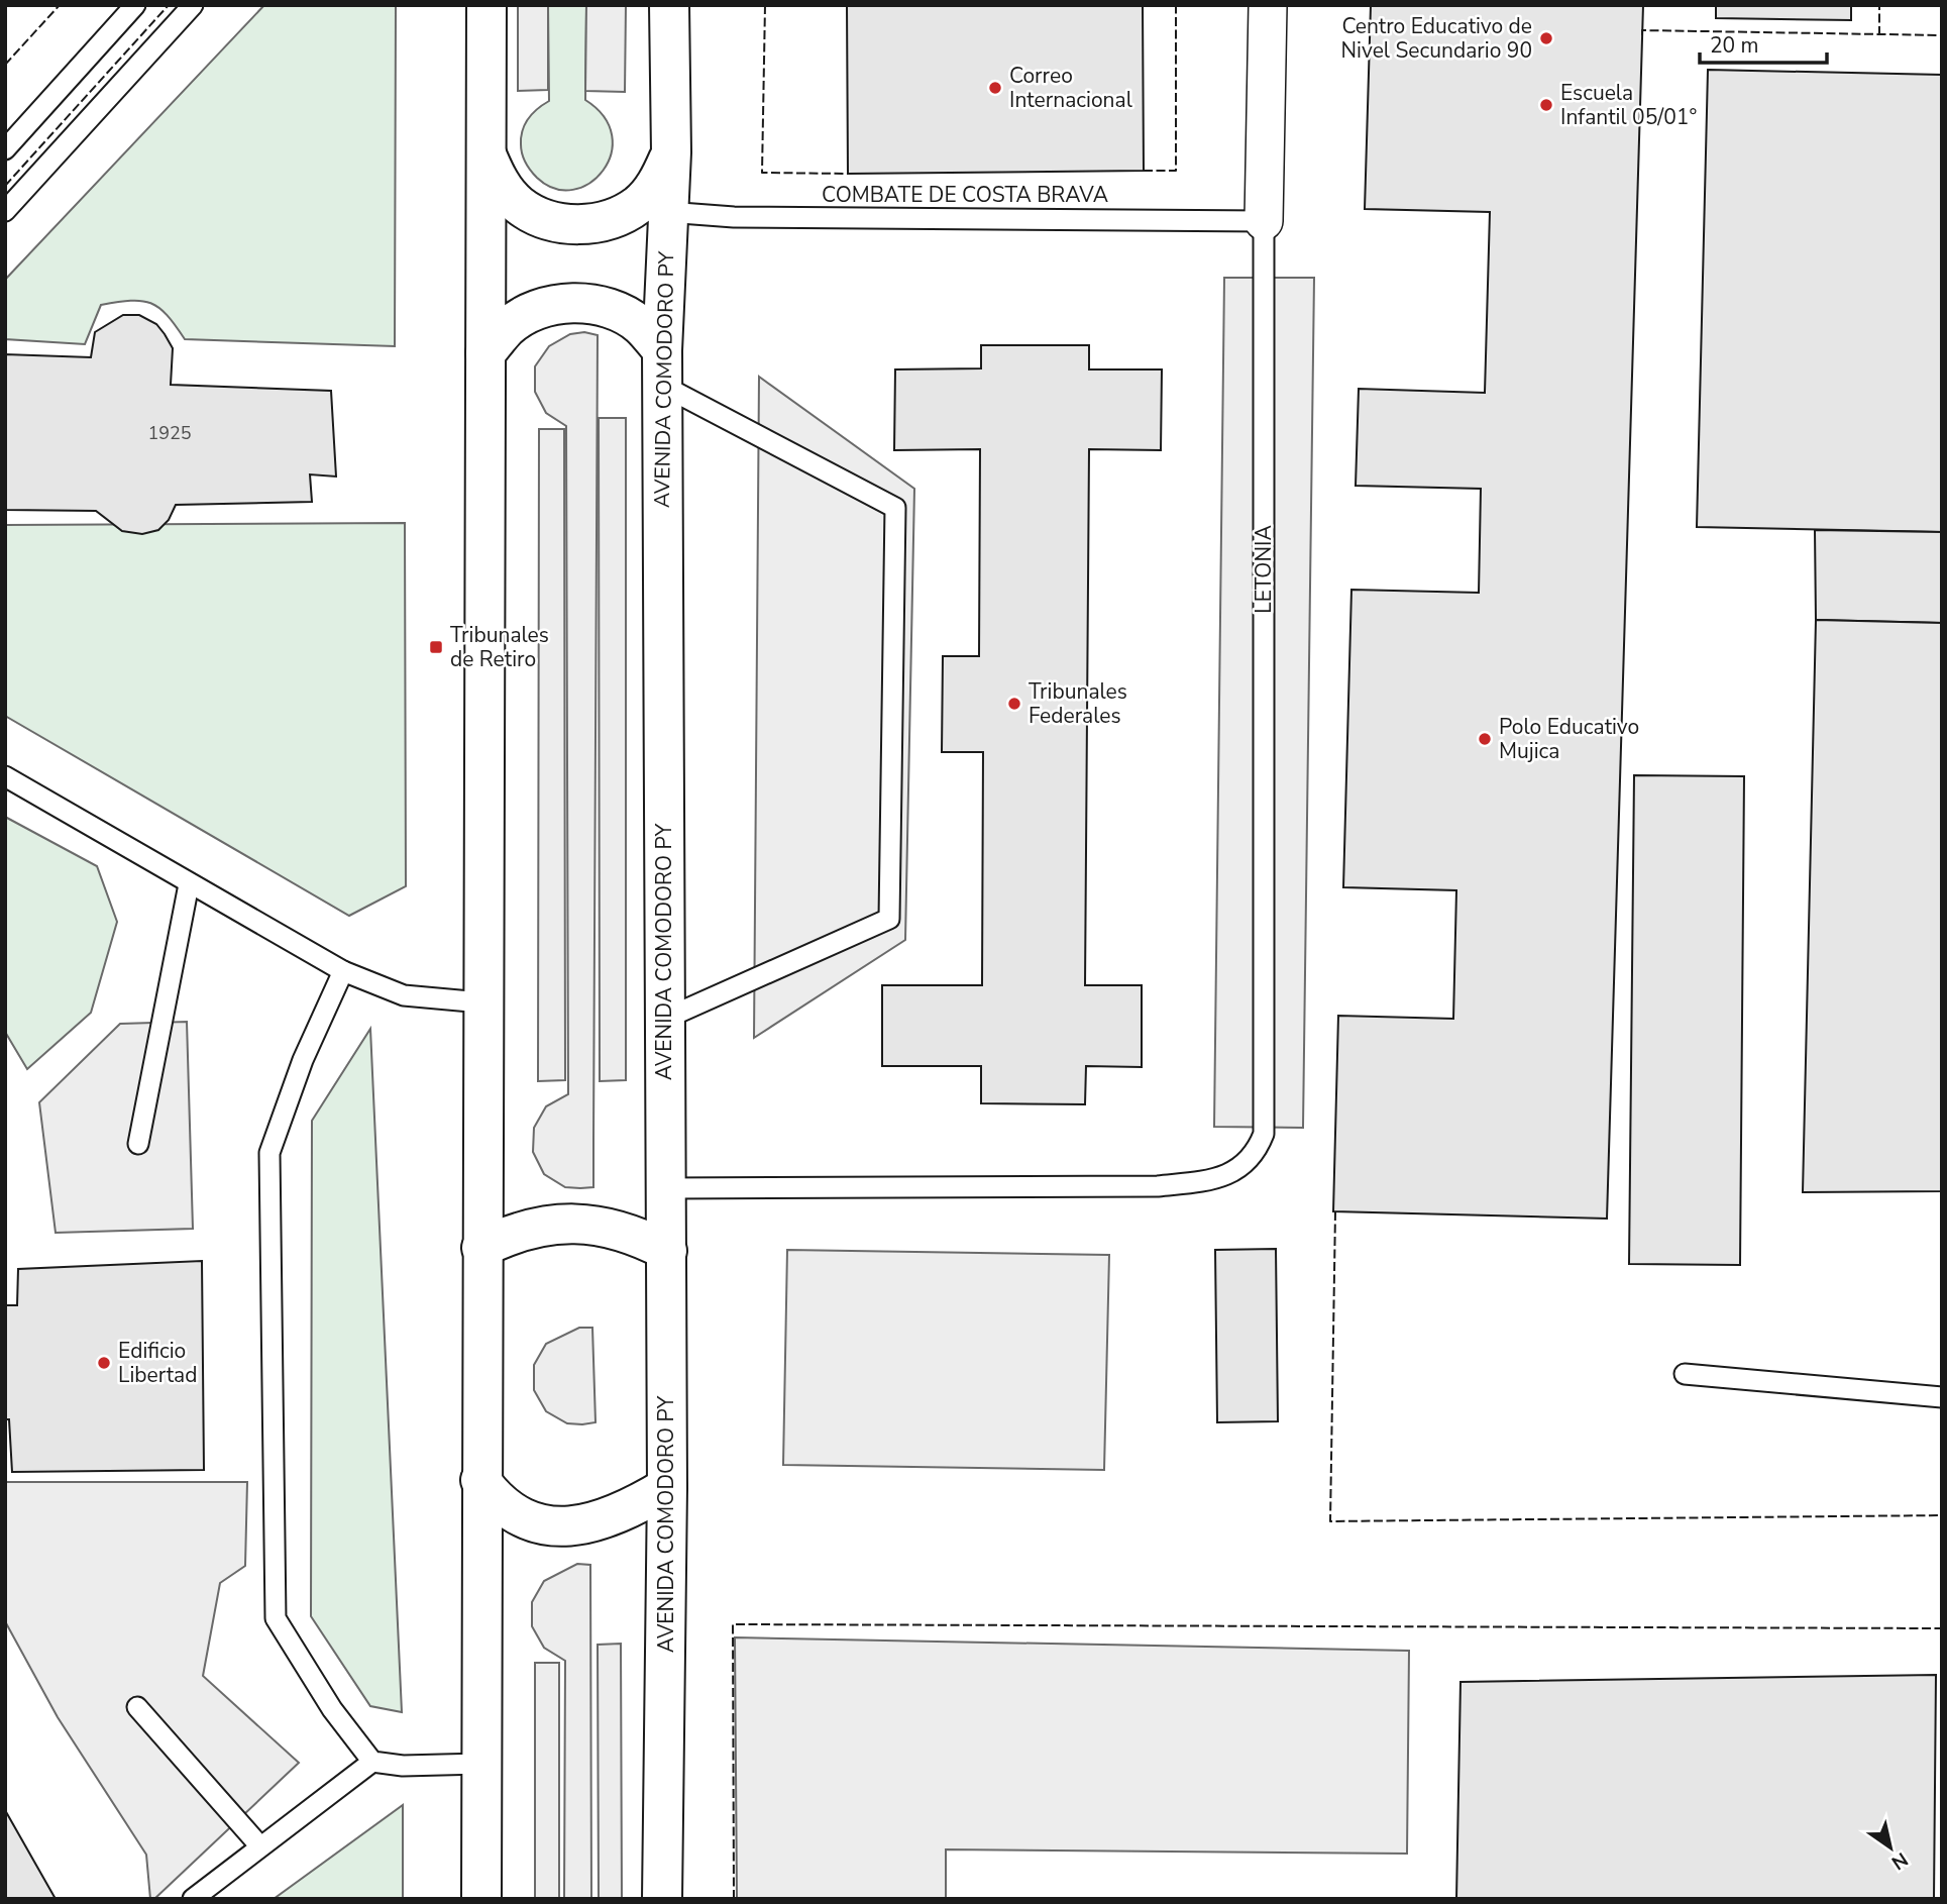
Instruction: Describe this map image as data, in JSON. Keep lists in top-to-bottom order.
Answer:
{
  "streets": {
    "main road": ["AVENIDA COMODORO PY"],
    "street": ["LETONIA"],
    "lane": ["COMBATE DE COSTA BRAVA"]
  },
  "crossings": [
    ["COMBATE DE COSTA BRAVA", "AVENIDA COMODORO PY"],
    ["COMBATE DE COSTA BRAVA", "LETONIA"],
    ["AVENIDA COMODORO PY", "LETONIA"]
  ],
  "places": {
    "other": [
      "Centro Educativo de Nivel Secundario 90",
      "Correo Internacional",
      "Escuela Infantil 05/01°",
      "Tribunales Federales",
      "Polo Educativo Mujica",
      "Edificio Libertad"
    ],
    "transit": ["Tribunales de Retiro"]
  },
  "house_numbers": ["1925"],
  "scale_bar": "20 m",
  "north": "bottom right"
}
